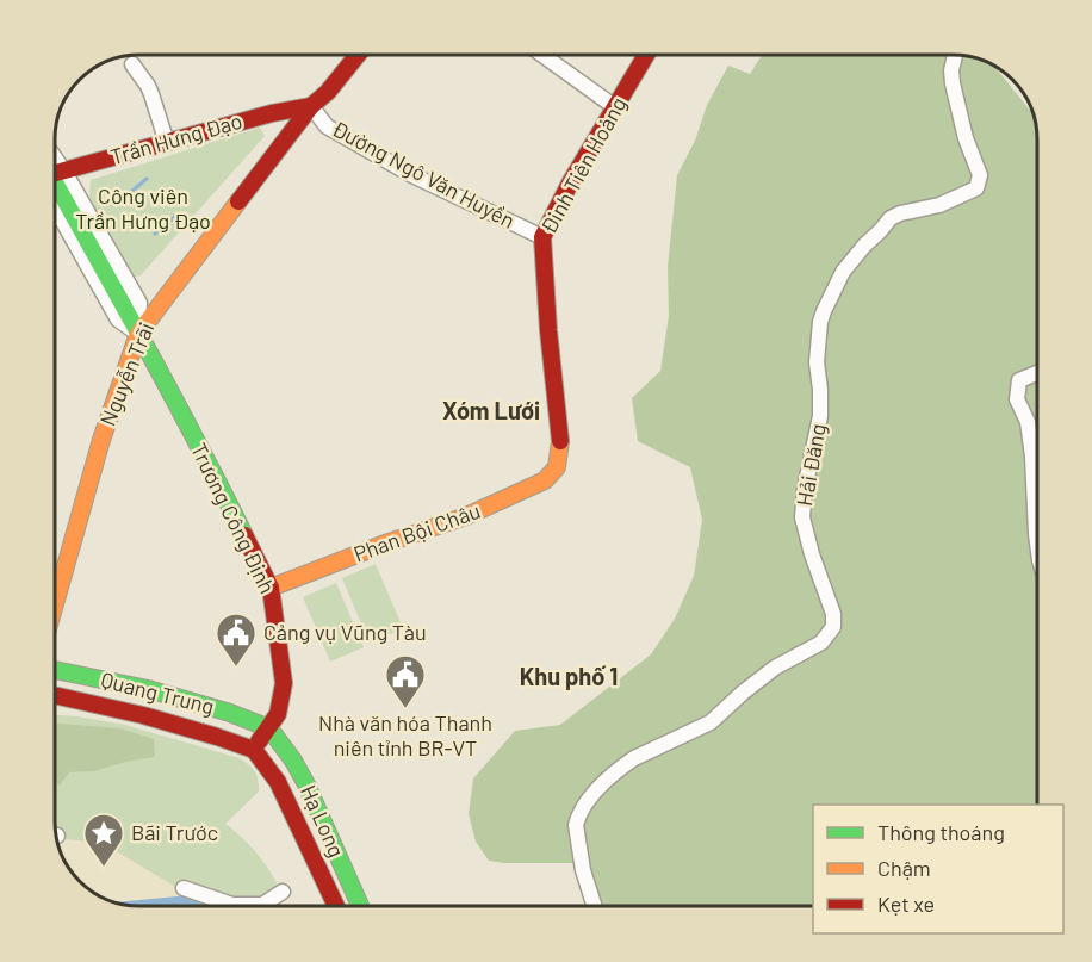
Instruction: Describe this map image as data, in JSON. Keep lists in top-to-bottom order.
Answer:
{
  "streets": {
    "main road": [
      "Trần Hưng Đạo",
      "Đinh Tiên Hoàng",
      "Nguyễn Trãi",
      "Trương Công Định",
      "Phan Bội Châu",
      "Quang Trung",
      "Hạ Long"
    ],
    "street": ["Đường Ngô Văn Huyền", "Hải Đăng"]
  },
  "crossings": [
    ["Trần Hưng Đạo", "Đường Ngô Văn Huyền"],
    ["Trần Hưng Đạo", "Nguyễn Trãi"],
    ["Đinh Tiên Hoàng", "Đường Ngô Văn Huyền"],
    ["Đinh Tiên Hoàng", "Phan Bội Châu"],
    ["Đường Ngô Văn Huyền", "Nguyễn Trãi"],
    ["Nguyễn Trãi", "Trương Công Định"],
    ["Trương Công Định", "Phan Bội Châu"],
    ["Trương Công Định", "Quang Trung"],
    ["Trương Công Định", "Hạ Long"],
    ["Quang Trung", "Hạ Long"]
  ],
  "districts": ["Xóm Lưới", "Khu phố 1"],
  "parks": ["Công viên Trần Hưng Đạo"],
  "places": {
    "public building": ["Cảng vụ Vũng Tàu", "Nhà văn hóa Thanh niên tỉnh BR-VT"],
    "place": ["Bãi Trước"]
  },
  "legend": ["Thông thoáng", "Chậm", "Kẹt xe"]
}
